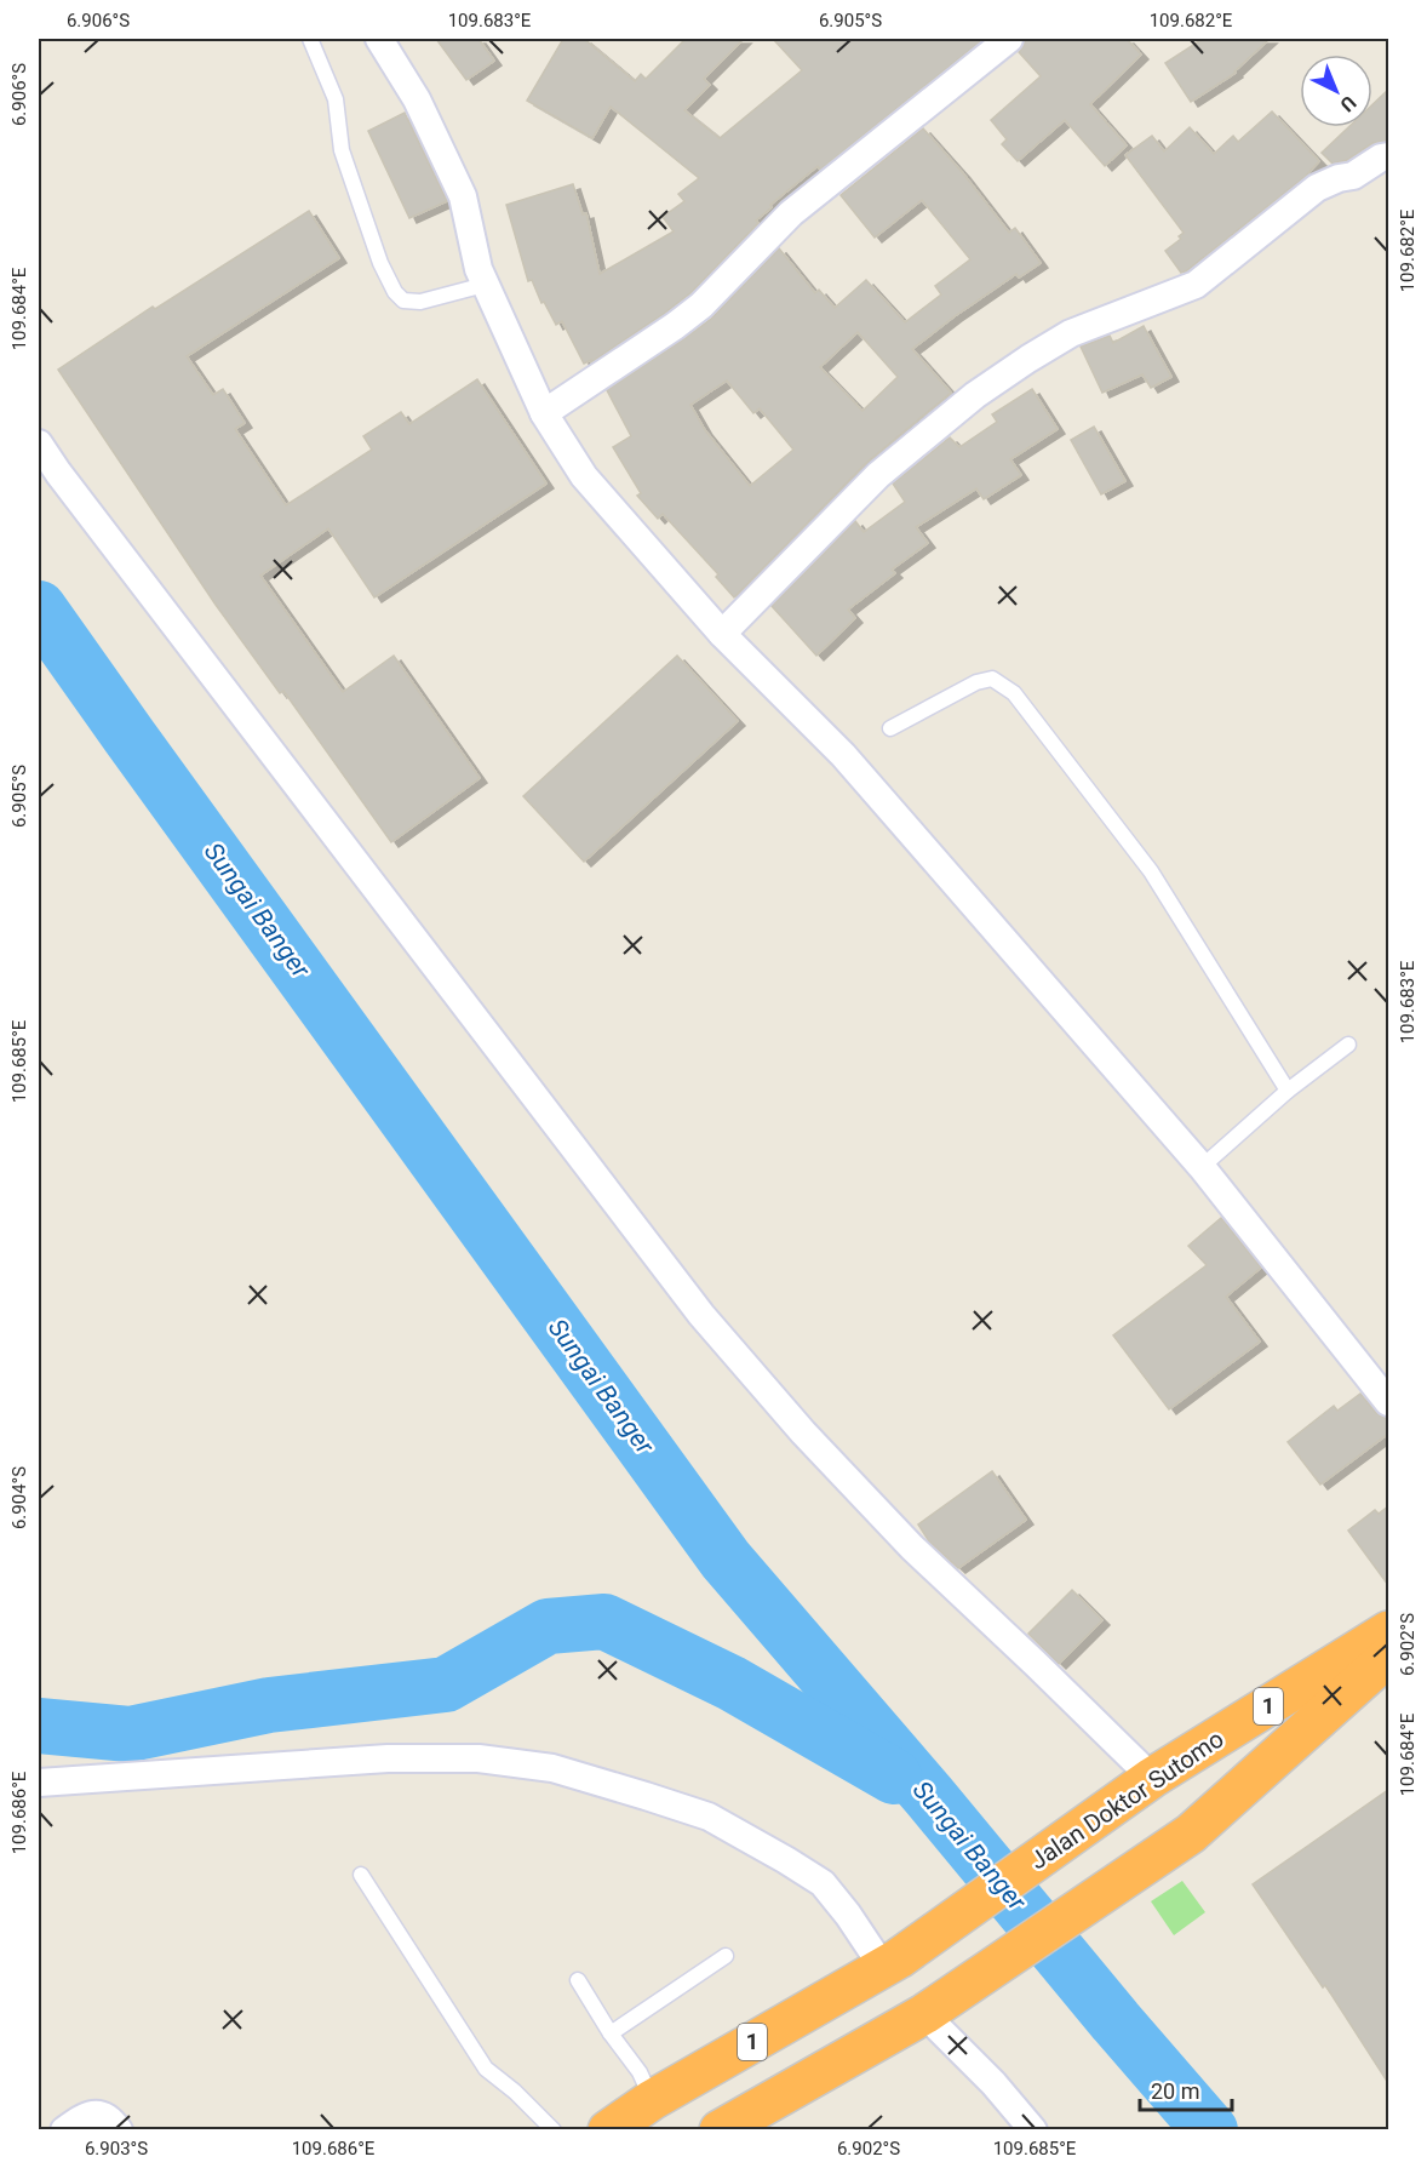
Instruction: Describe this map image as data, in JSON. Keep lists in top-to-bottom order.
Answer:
{
  "streets": {
    "highway": ["1", "Jalan Doktor Sutomo"]
  },
  "water": ["Sungai Banger"],
  "scale_bar": "20 m",
  "north": "bottom right",
  "coordinates": [
    "6.906°S",
    "109.683°E",
    "6.905°S",
    "109.682°E",
    "109.684°E",
    "109.685°E",
    "6.904°S",
    "6.902°S",
    "109.686°E",
    "6.903°S"
  ]
}
